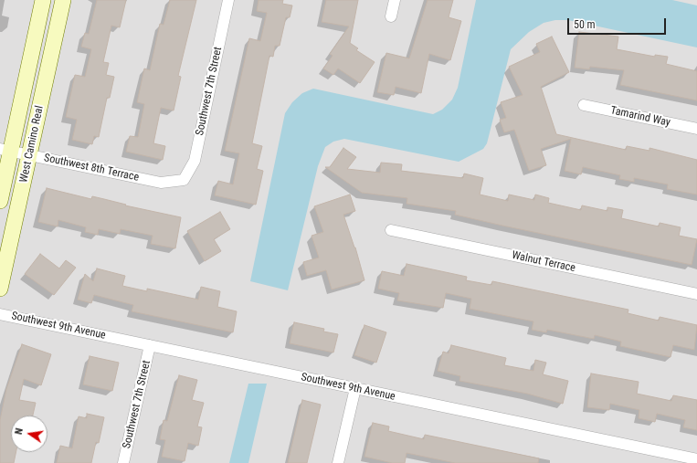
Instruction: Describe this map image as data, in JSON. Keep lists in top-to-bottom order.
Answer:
{
  "streets": {
    "street": [
      "Southwest 7th Street",
      "Tamarind Way",
      "West Camino Real",
      "Southwest 8th Terrace",
      "Walnut Terrace",
      "Southwest 9th Avenue"
    ]
  },
  "crossings": [
    ["Southwest 7th Street", "Southwest 8th Terrace"],
    ["Southwest 7th Street", "Southwest 9th Avenue"],
    ["West Camino Real", "Southwest 8th Terrace"]
  ],
  "scale_bar": "50 m",
  "north": "left"
}
